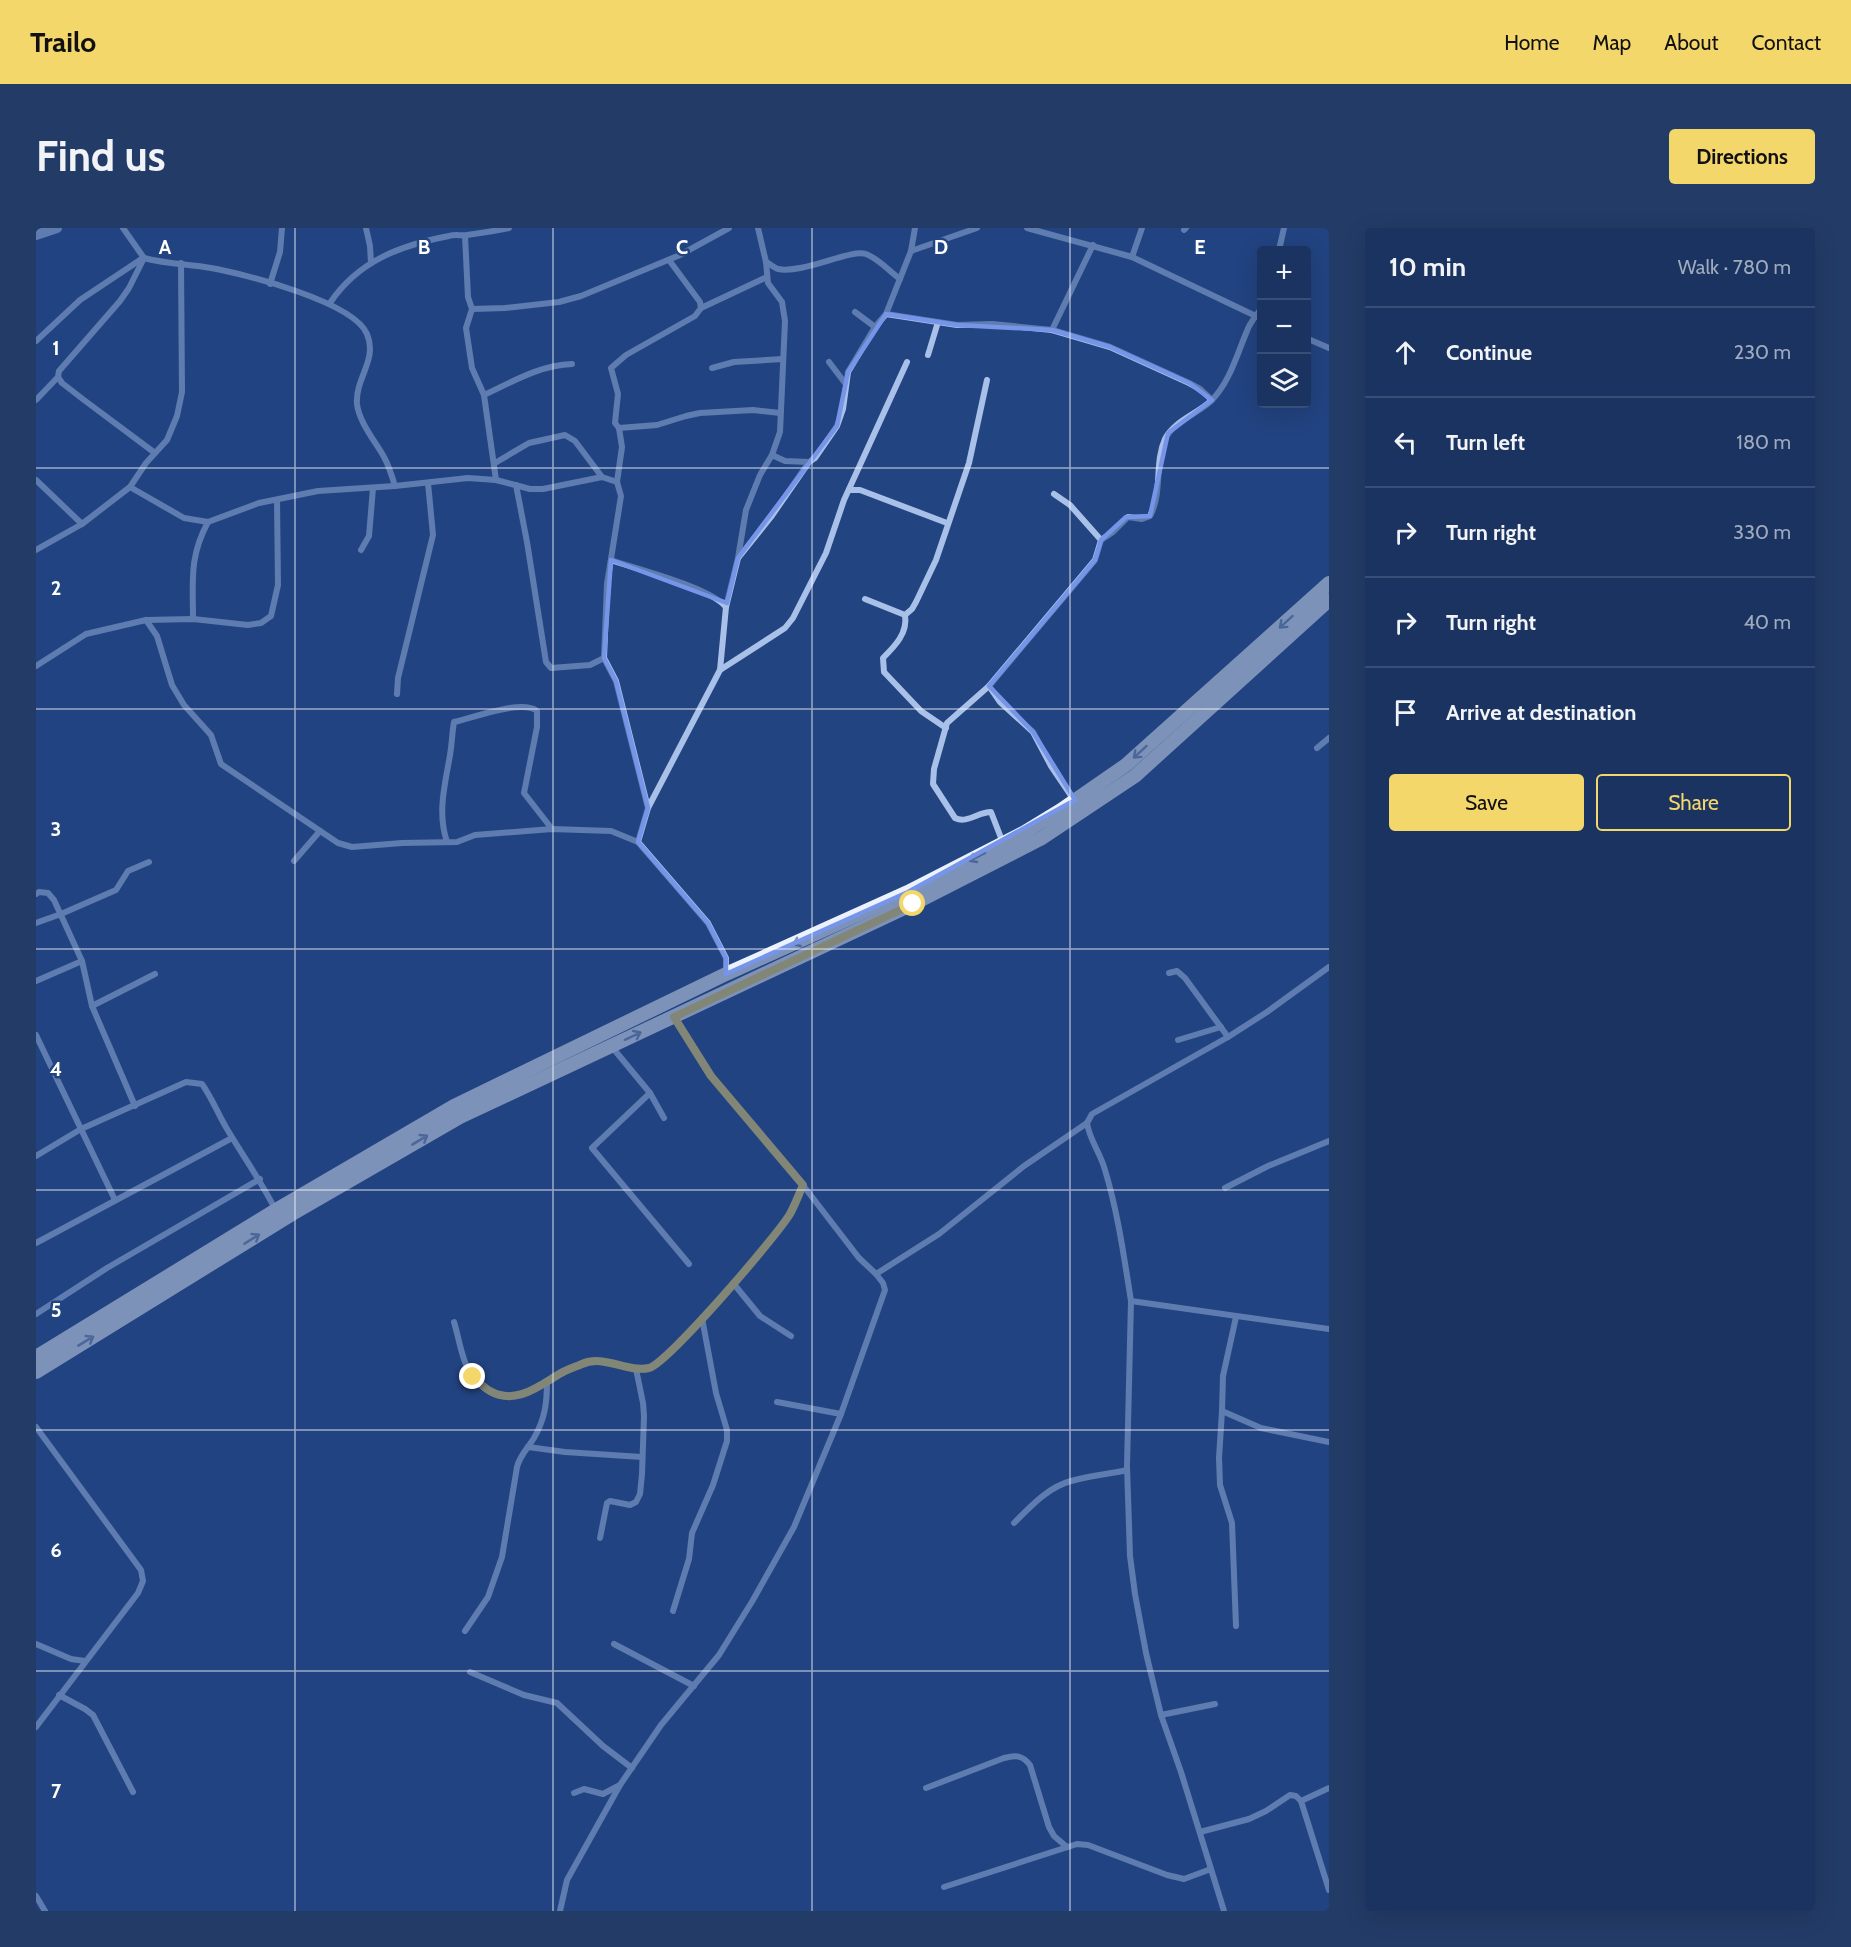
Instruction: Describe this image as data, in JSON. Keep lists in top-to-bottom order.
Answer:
{
  "page": {
    "header": "Trailo",
    "nav": [
      "Home",
      "Map",
      "About",
      "Contact"
    ],
    "buttons": [
      "Directions",
      ["Save", "Share"]
    ],
    "title": "Find us",
    "heading": ["10 min", "Walk · 780 m"],
    "map_buttons": ["+", "−"],
    "list": [
      ["Continue", "230 m"],
      ["Turn left", "180 m"],
      ["Turn right", "330 m"],
      ["Turn right", "40 m"],
      "Arrive at destination"
    ]
  },
  "grid": {
    "columns": [
      "A",
      "B",
      "C",
      "D",
      "E"
    ],
    "rows": [
      "1",
      "2",
      "3",
      "4",
      "5",
      "6",
      "7"
    ]
  }
}
